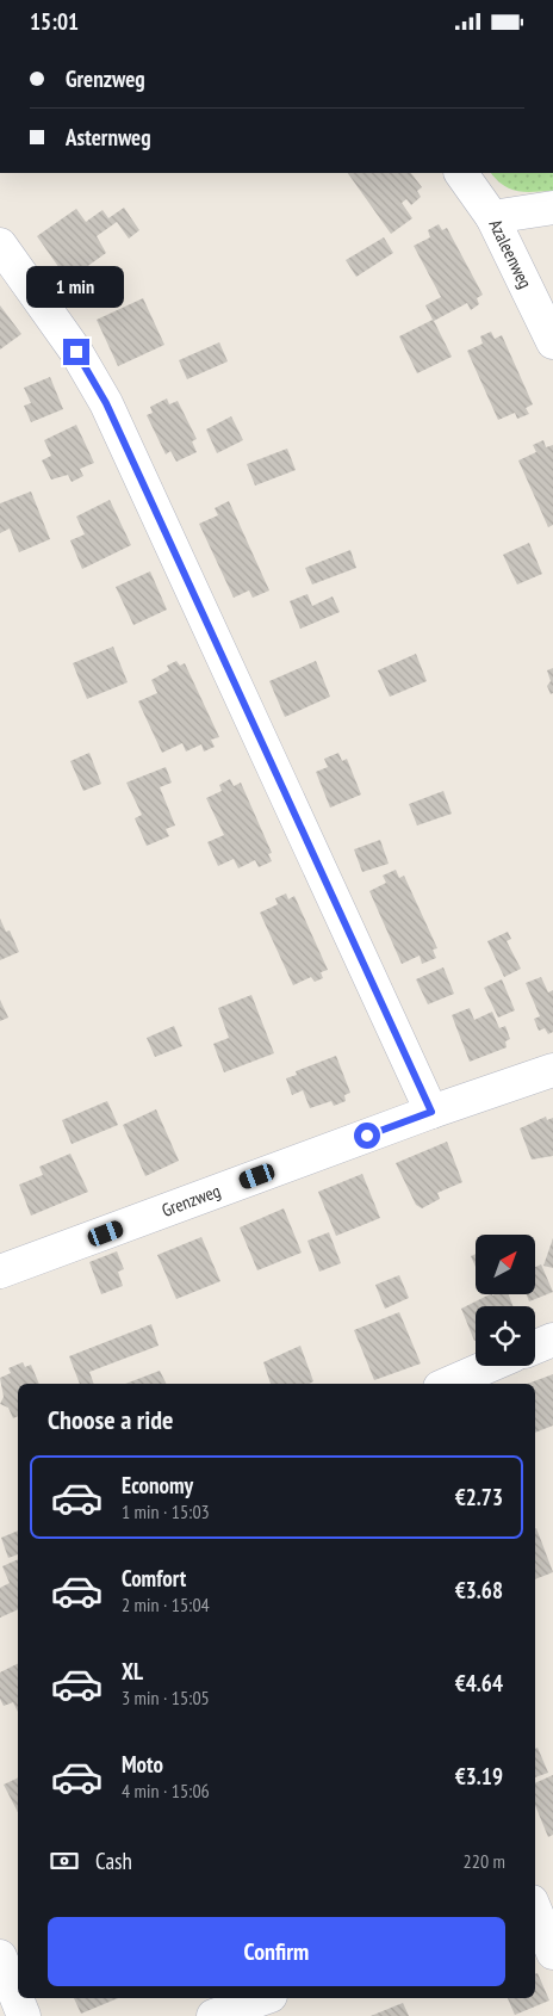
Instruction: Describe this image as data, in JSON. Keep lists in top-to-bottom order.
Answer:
{
  "streets": {
    "street": ["Azaleenweg", "Grenzweg"]
  },
  "north": "top right",
  "page": {
    "status": "15:01",
    "banner": ["Grenzweg", "Asternweg"],
    "bubble": "1 min",
    "heading": "Choose a ride",
    "list": [
      {
        "name": "Economy",
        "note": "1 min · 15:03",
        "value": "€2.73"
      },
      {
        "name": "Comfort",
        "note": "2 min · 15:04",
        "value": "€3.68"
      },
      {
        "name": "XL",
        "note": "3 min · 15:05",
        "value": "€4.64"
      },
      {
        "name": "Moto",
        "note": "4 min · 15:06",
        "value": "€3.19"
      }
    ],
    "pay": ["Cash", "220 m"],
    "buttons": "Confirm"
  }
}
